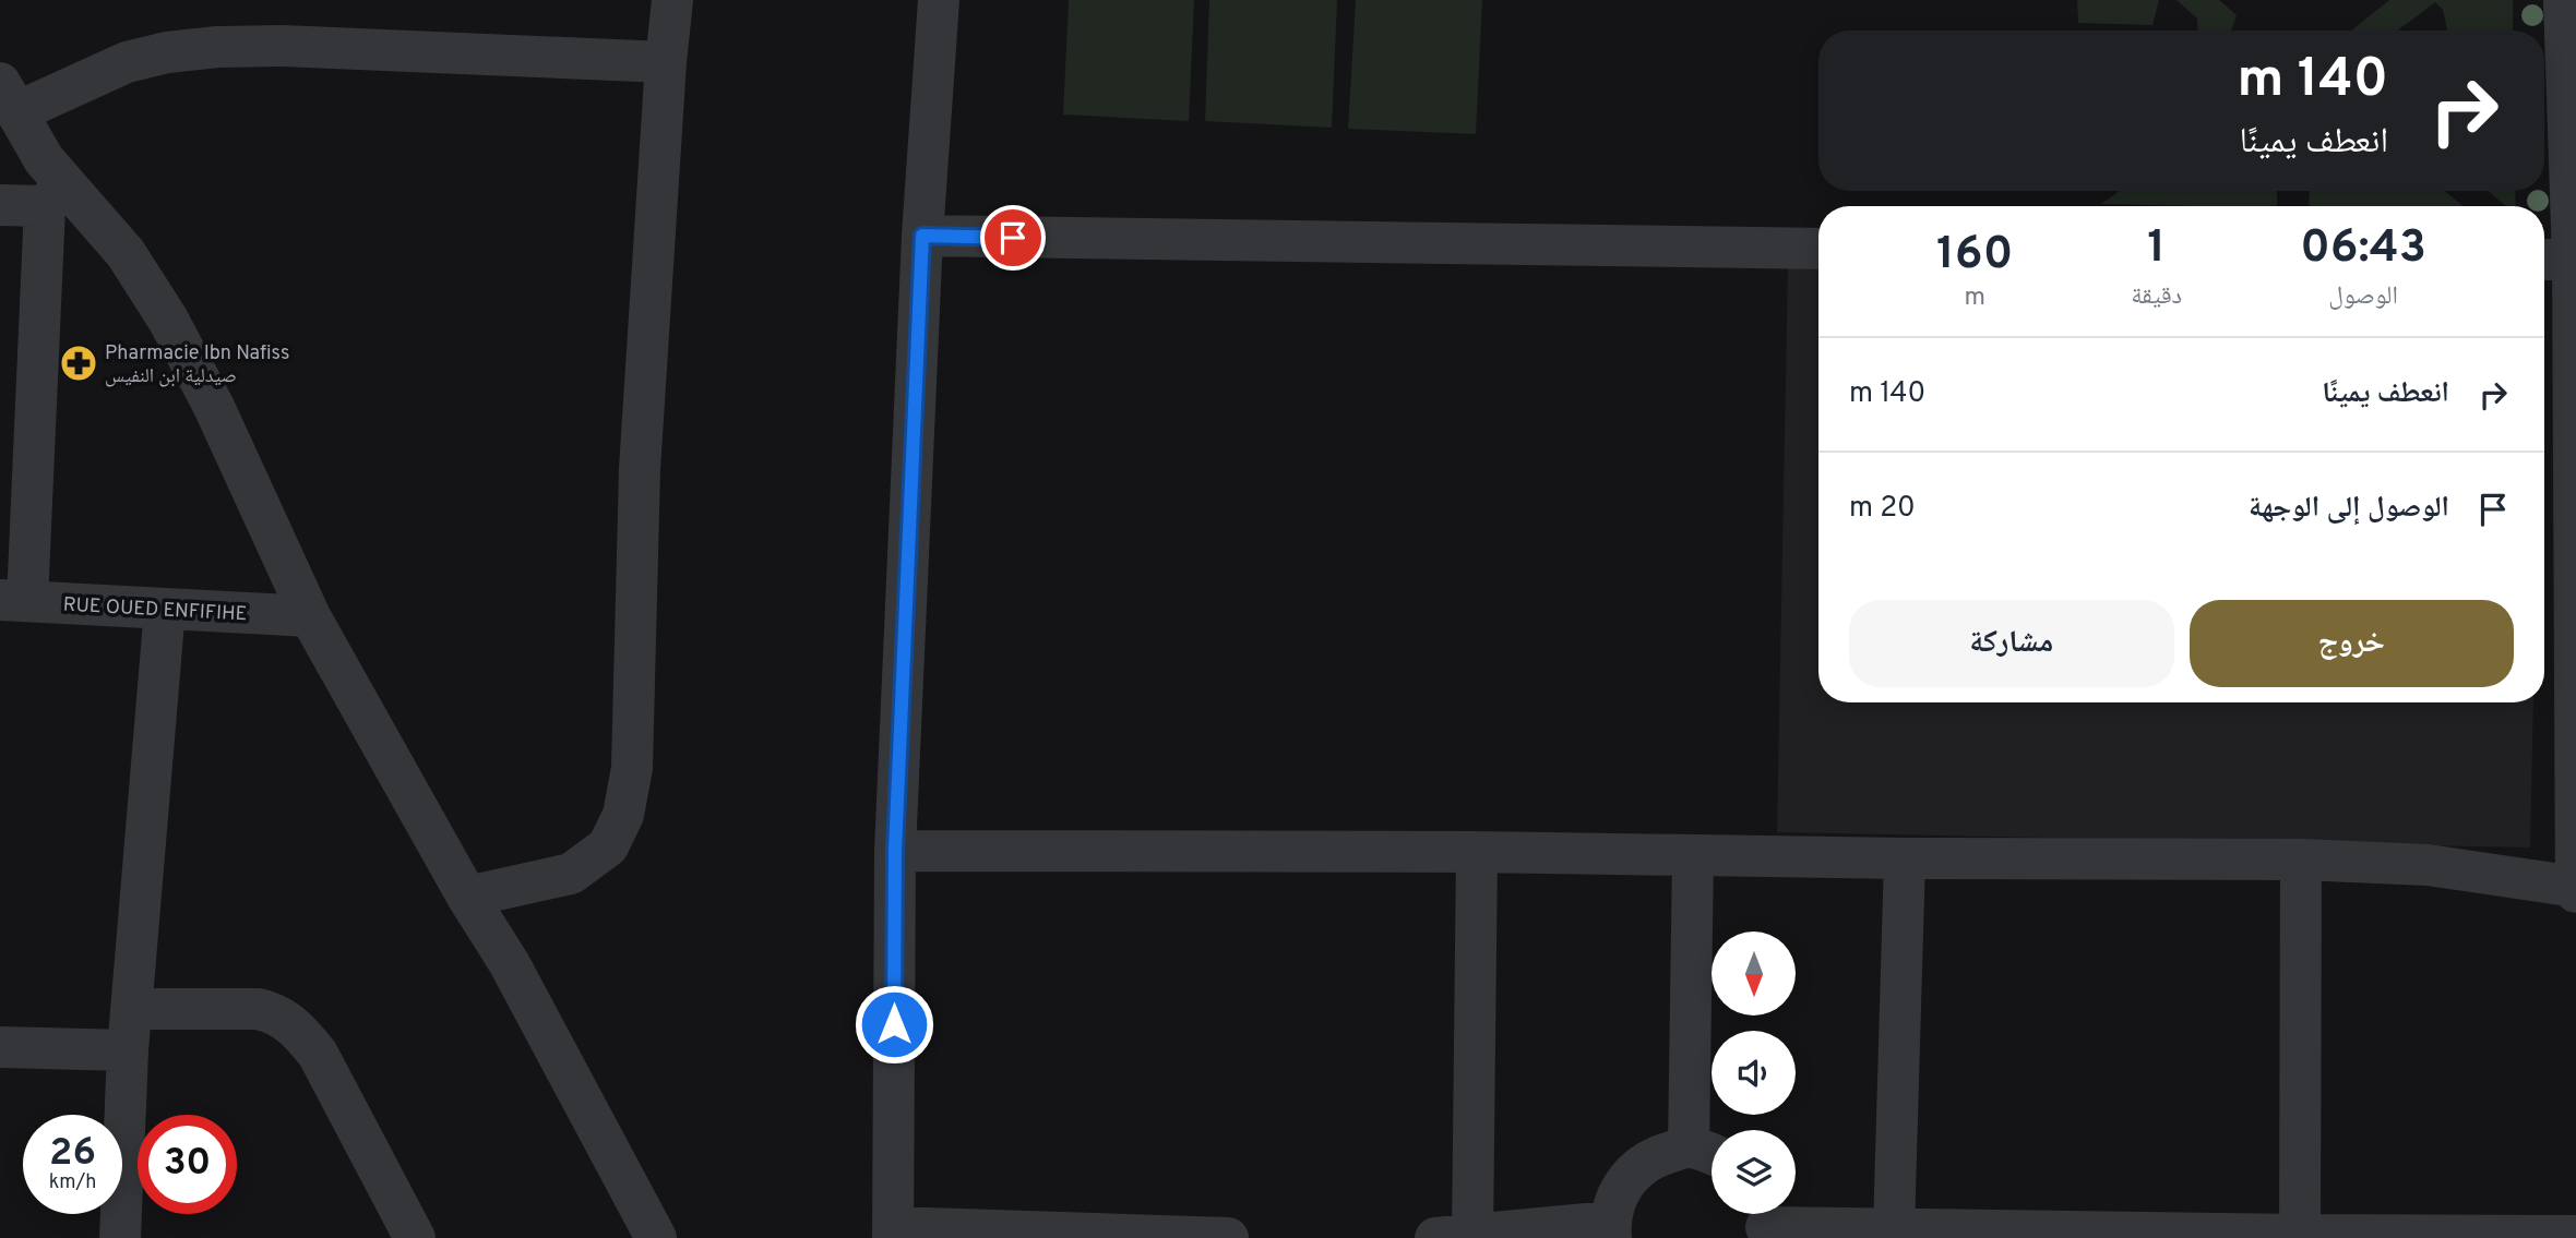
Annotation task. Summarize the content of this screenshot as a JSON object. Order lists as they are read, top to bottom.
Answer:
{
  "streets": {
    "street": ["RUE OUED ENFIFIHE"]
  },
  "places": {
    "pharmacy": ["Pharmacie Ibn Nafiss صيدلية ابن النفيس"]
  },
  "north": "bottom",
  "page": {
    "turn": ["140 m", "انعطف يمينًا"],
    "eta": [
      "06:43",
      "الوصول",
      "1",
      "دقيقة",
      "160",
      "m"
    ],
    "list": [
      {
        "name": "انعطف يمينًا",
        "value": "140 m"
      },
      {
        "name": "الوصول إلى الوجهة",
        "value": "20 m"
      }
    ],
    "buttons": ["خروج", "مشاركة"],
    "speed": "26 km/h",
    "limit": "30"
  }
}
